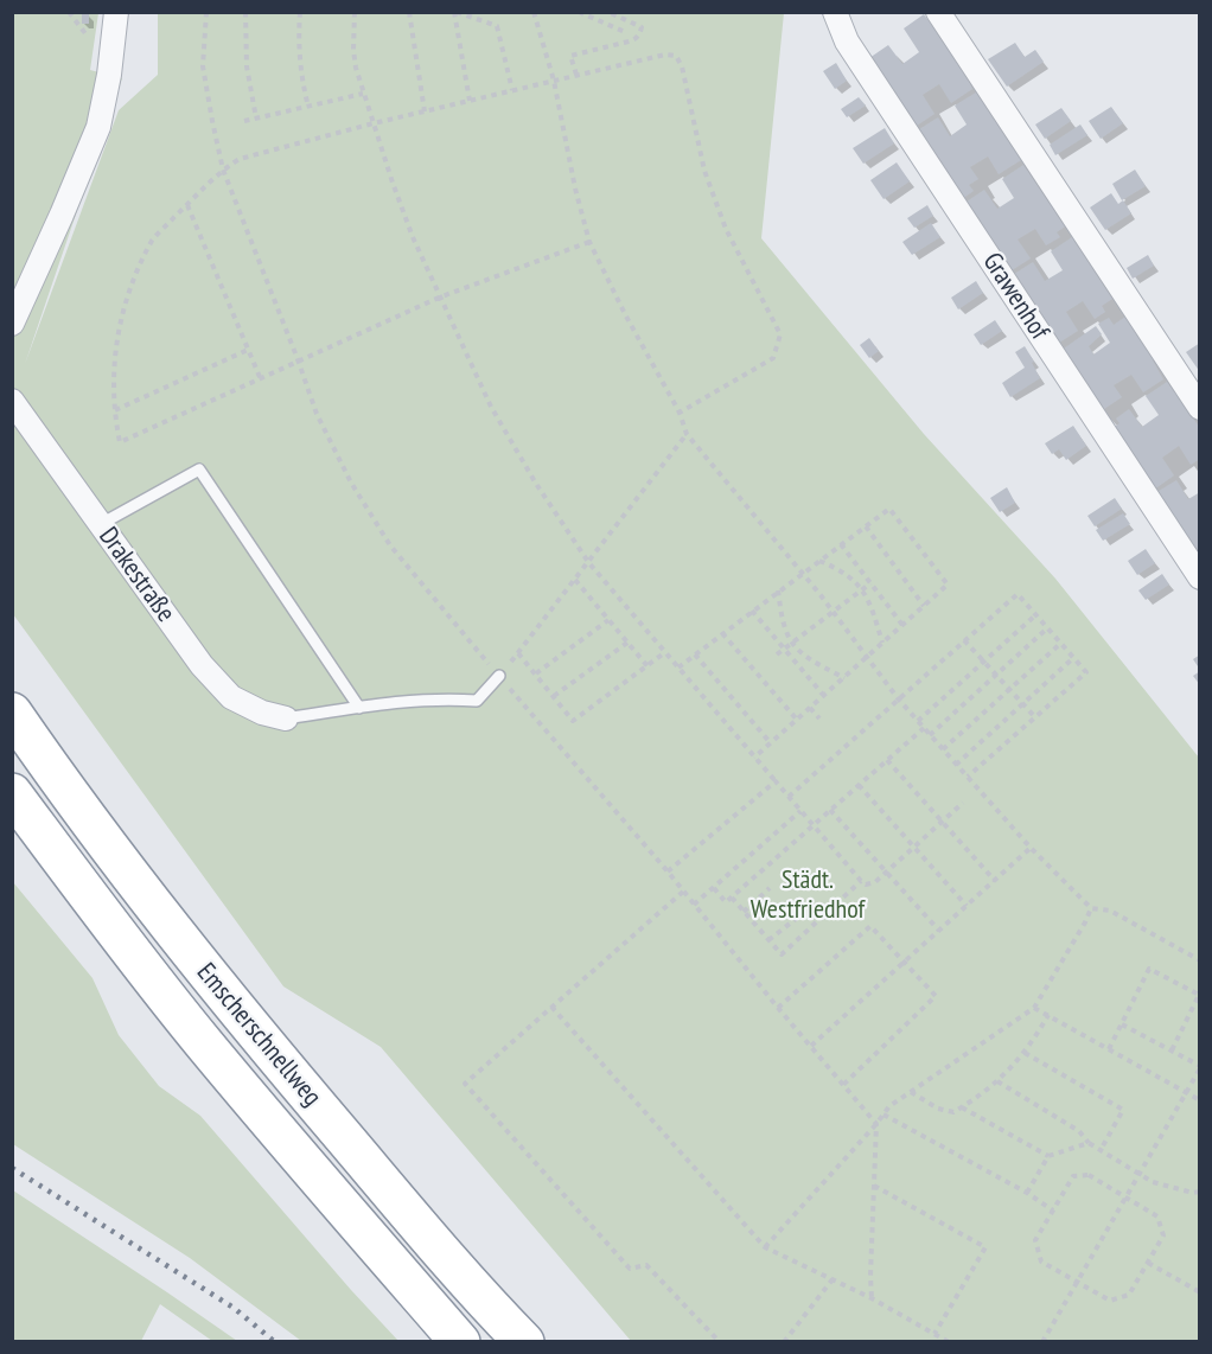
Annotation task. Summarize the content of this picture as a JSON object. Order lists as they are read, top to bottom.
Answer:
{
  "streets": {
    "highway": ["Emscherschnellweg"],
    "street": ["Grawenhof", "Drakestraße"]
  },
  "parks": ["Städt. Westfriedhof"]
}
